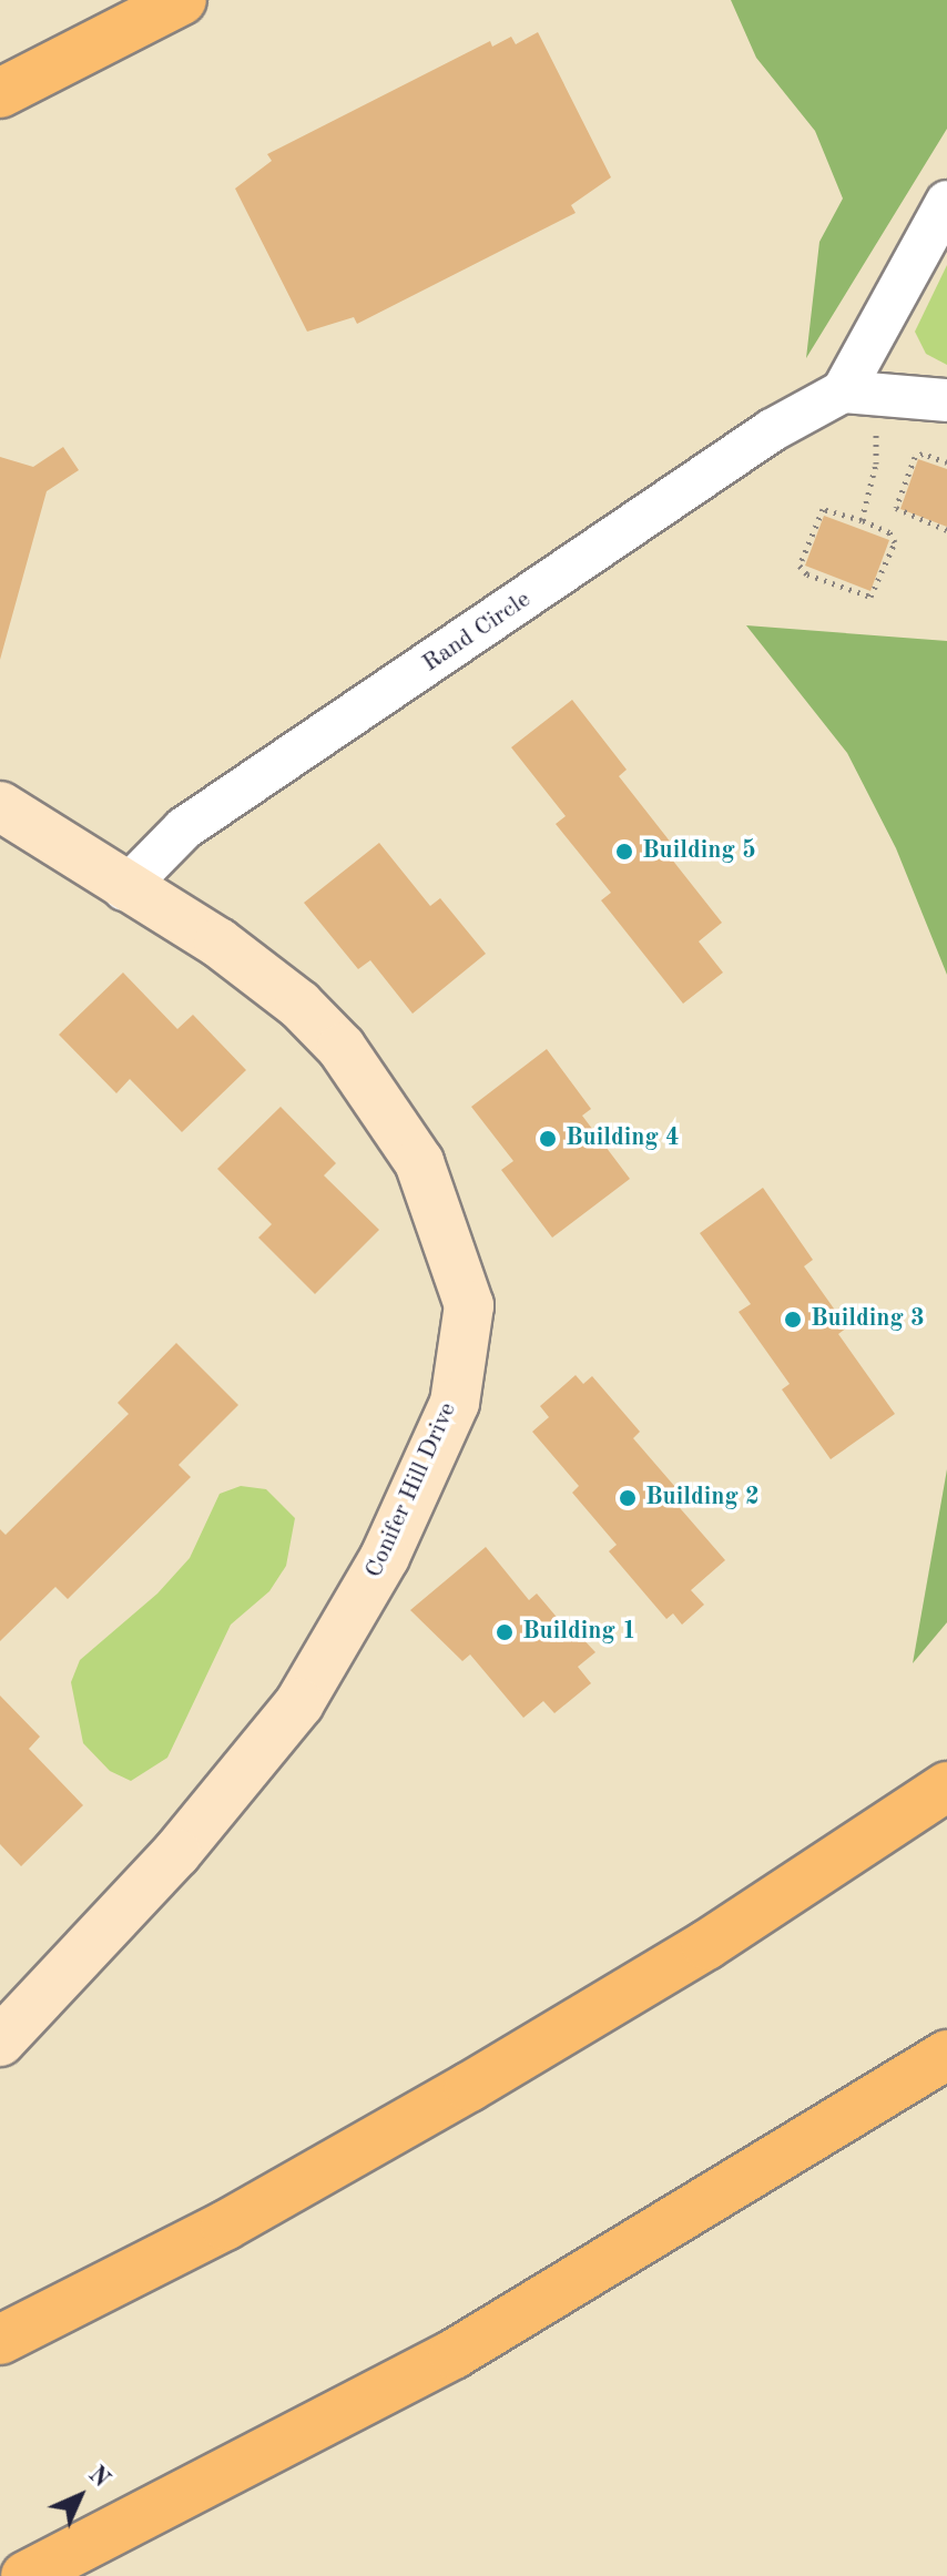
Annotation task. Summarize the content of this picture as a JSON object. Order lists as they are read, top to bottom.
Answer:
{
  "streets": {
    "street": ["Rand Circle", "Conifer Hill Drive"]
  },
  "crossings": [
    ["Rand Circle", "Conifer Hill Drive"]
  ],
  "places": [
    "Building 5",
    "Building 4",
    "Building 3",
    "Building 2",
    "Building 1"
  ],
  "north": "top right"
}
